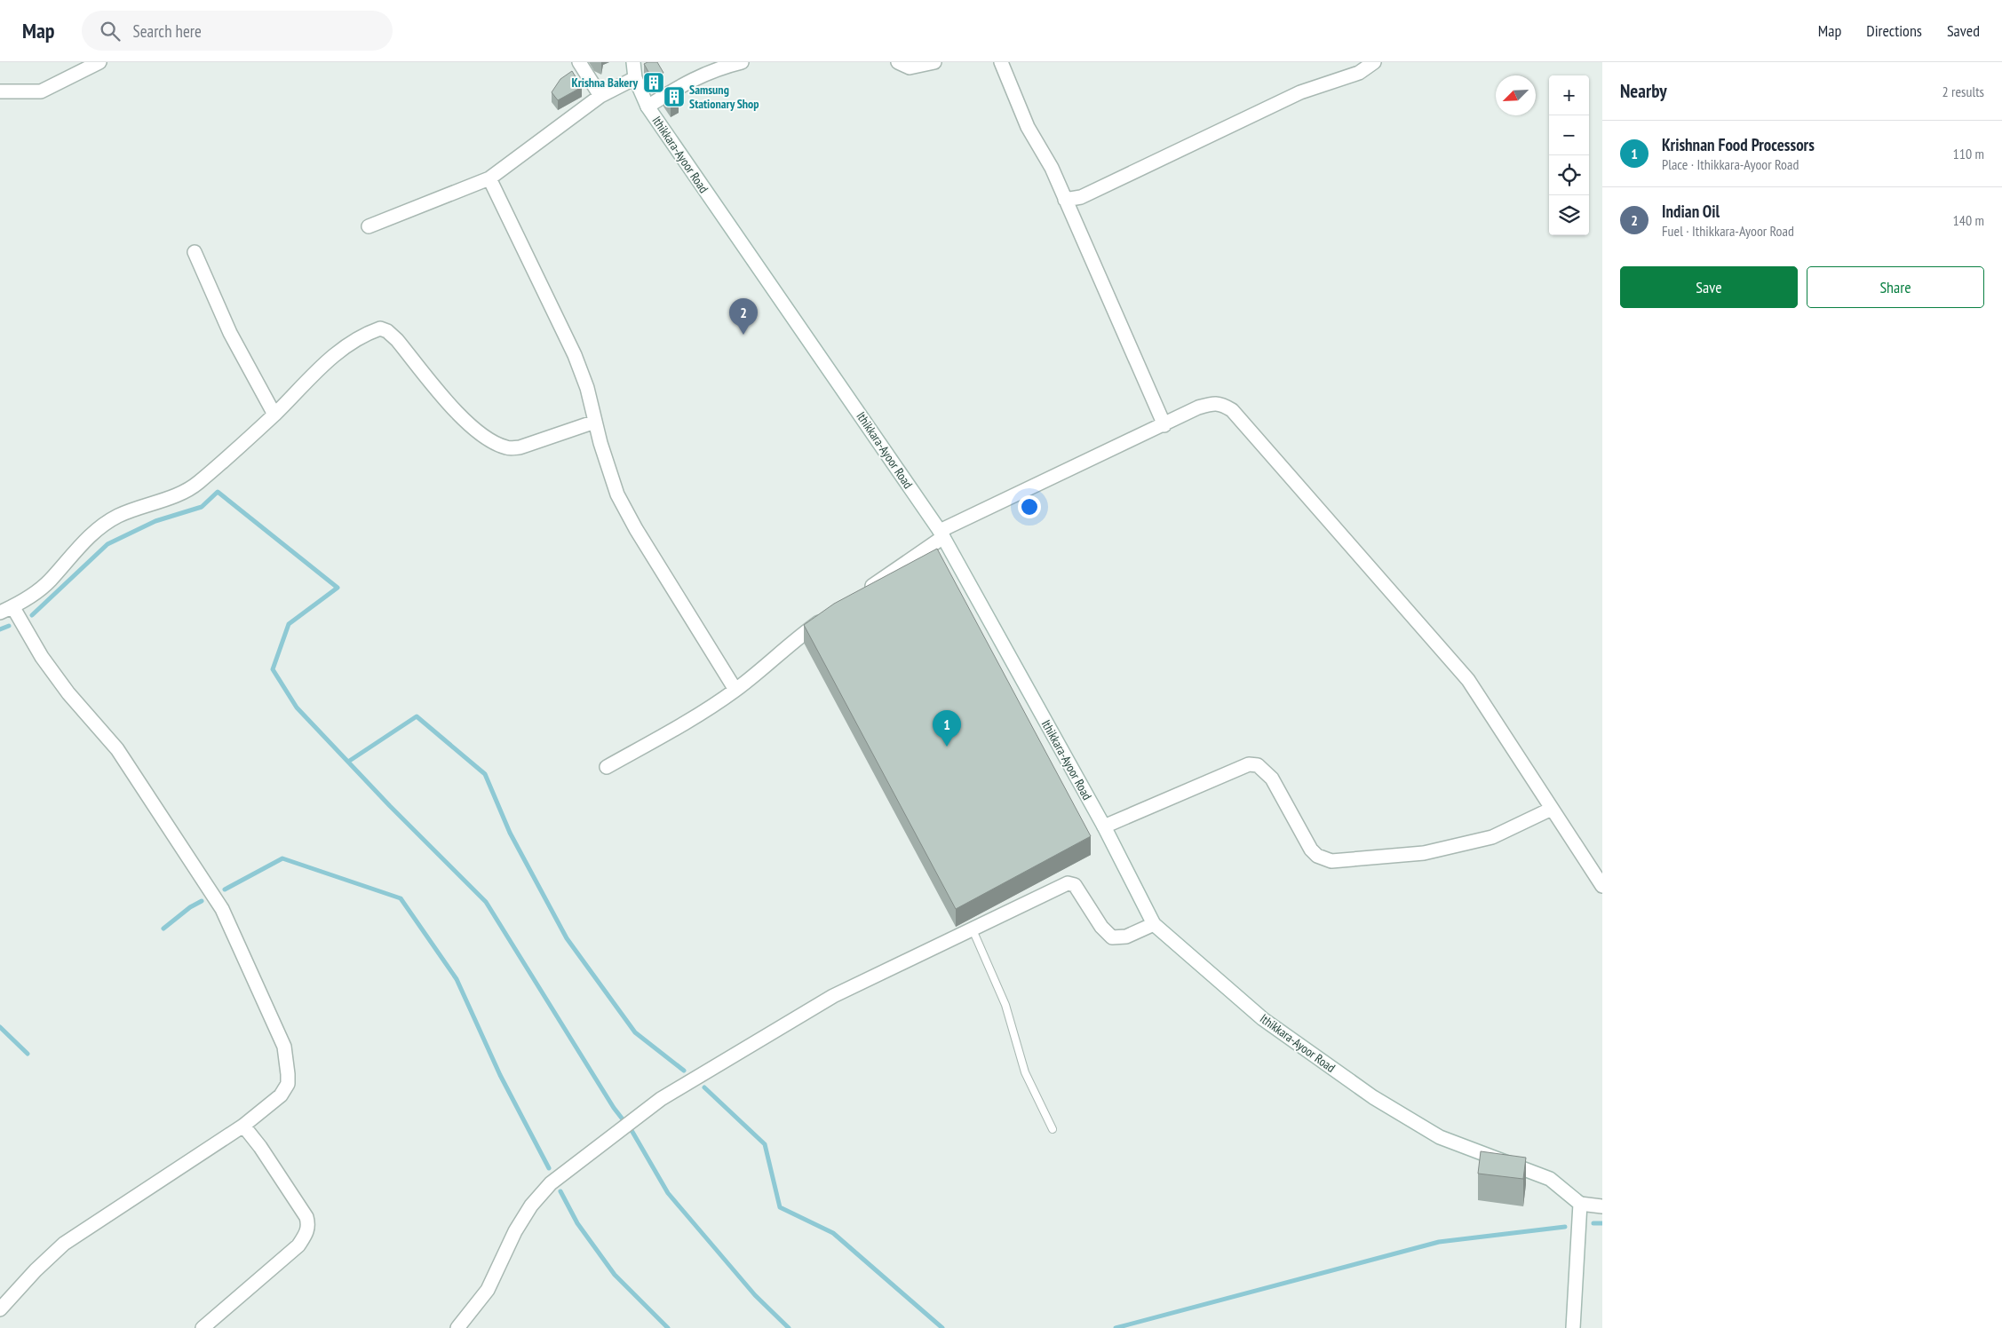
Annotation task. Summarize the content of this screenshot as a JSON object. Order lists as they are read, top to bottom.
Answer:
{
  "streets": {
    "street": ["Ithikkara-Ayoor Road"]
  },
  "places": {
    "building": ["Krishna Bakery", "Samsung Stationary Shop"]
  },
  "north": "bottom left",
  "page": {
    "header": "Map",
    "search": "Search here",
    "nav": ["Map", "Directions", "Saved"],
    "heading": ["Nearby", "2 results"],
    "map_buttons": ["+", "−"],
    "list": [
      {
        "mark": "1",
        "name": "Krishnan Food Processors",
        "note": "Place · Ithikkara-Ayoor Road",
        "value": "110 m"
      },
      {
        "mark": "2",
        "name": "Indian Oil",
        "note": "Fuel · Ithikkara-Ayoor Road",
        "value": "140 m"
      }
    ],
    "buttons": ["Save", "Share"],
    "pins": ["2", "1"]
  }
}
